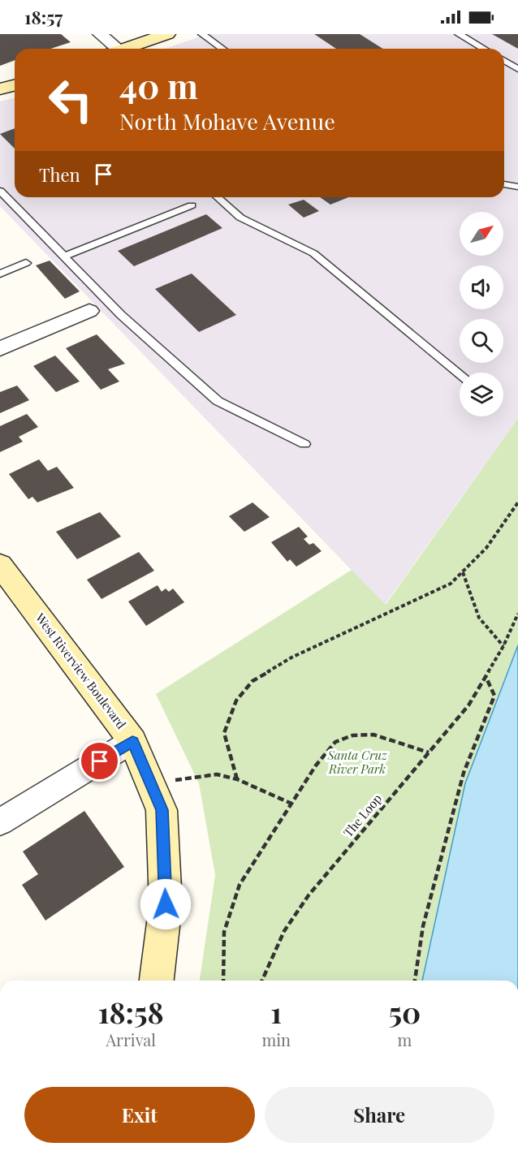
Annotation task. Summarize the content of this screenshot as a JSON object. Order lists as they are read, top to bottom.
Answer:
{
  "streets": {
    "street": ["West Riverview Boulevard"],
    "path": ["The Loop"]
  },
  "parks": ["Santa Cruz River Park"],
  "north": "top right",
  "page": {
    "status": "18:57",
    "turn": ["40 m", "North Mohave Avenue"],
    "then": "Then",
    "eta": [
      "18:58",
      "Arrival",
      "1",
      "min",
      "50",
      "m"
    ],
    "buttons": ["Exit", "Share"]
  }
}
